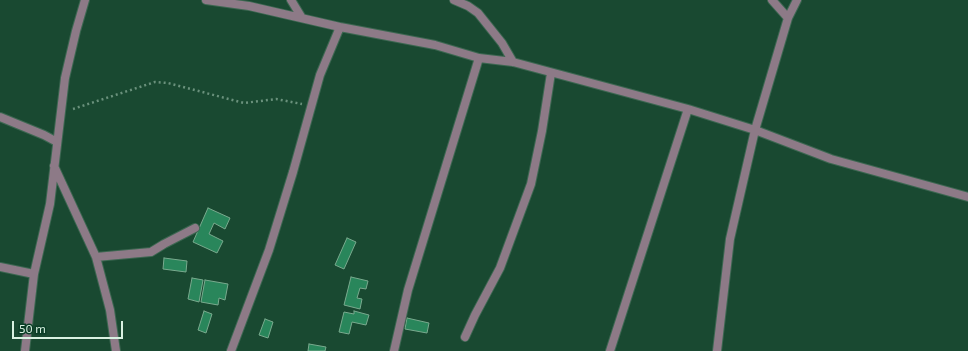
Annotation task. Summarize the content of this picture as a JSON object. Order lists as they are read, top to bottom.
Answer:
{
  "scale_bar": "50 m"
}
